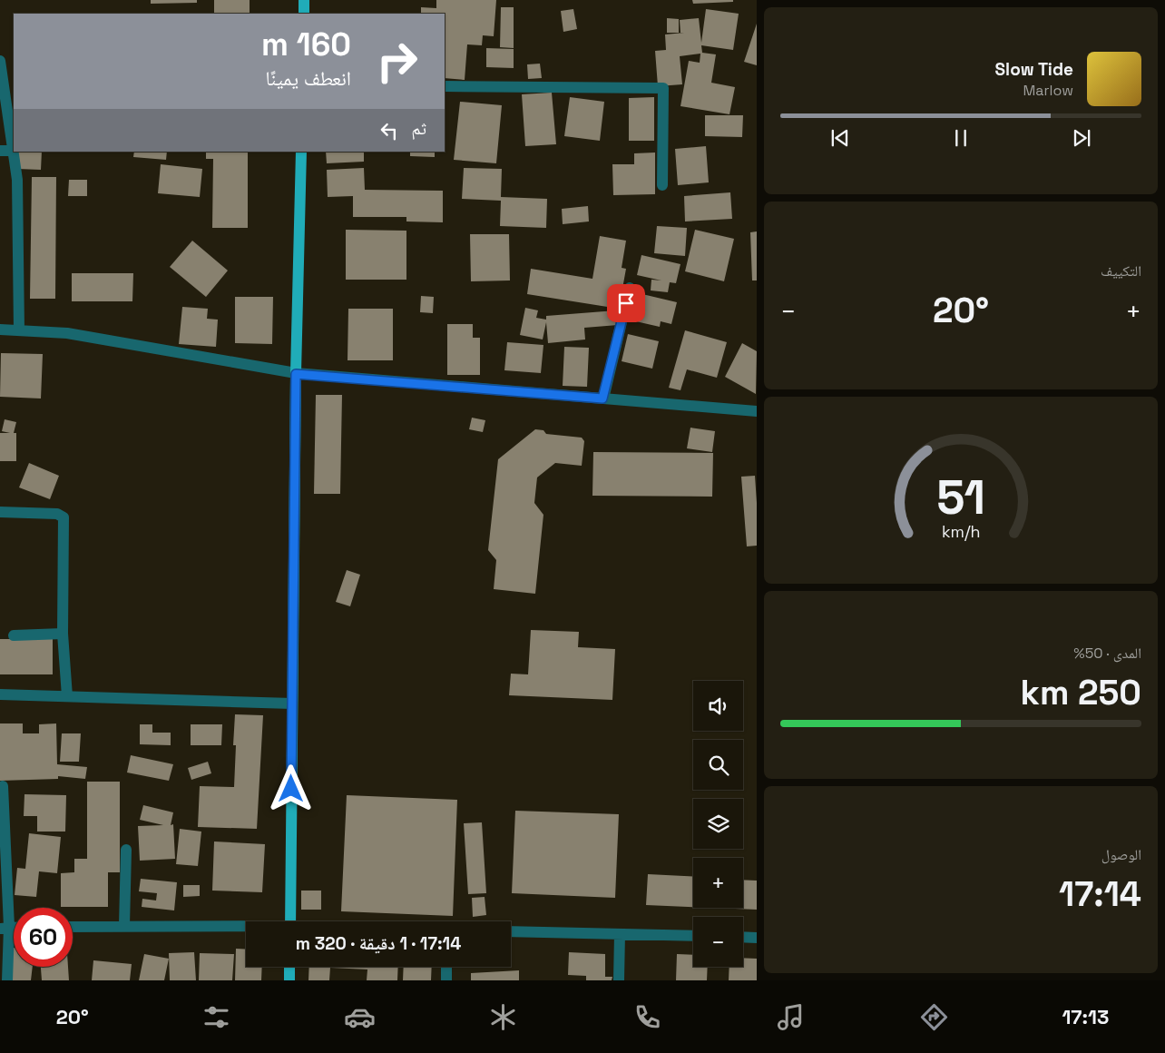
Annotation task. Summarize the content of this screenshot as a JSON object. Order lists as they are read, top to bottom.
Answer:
{
  "page": {
    "turn": ["160 m", "انعطف يمينًا"],
    "song": ["Slow Tide", "Marlow"],
    "then": "ثم",
    "tile": [
      "التكييف",
      ["المدى · 50%", "250 km"],
      ["الوصول", "17:14"]
    ],
    "heat": ["−", "20°", "+"],
    "map_buttons": ["+", "−"],
    "limit": "60",
    "trip": "17:14 · 1 دقيقة · 320 m",
    "tabs": ["17:13", "20°"],
    "gauge": ["51", "km/h"]
  }
}
